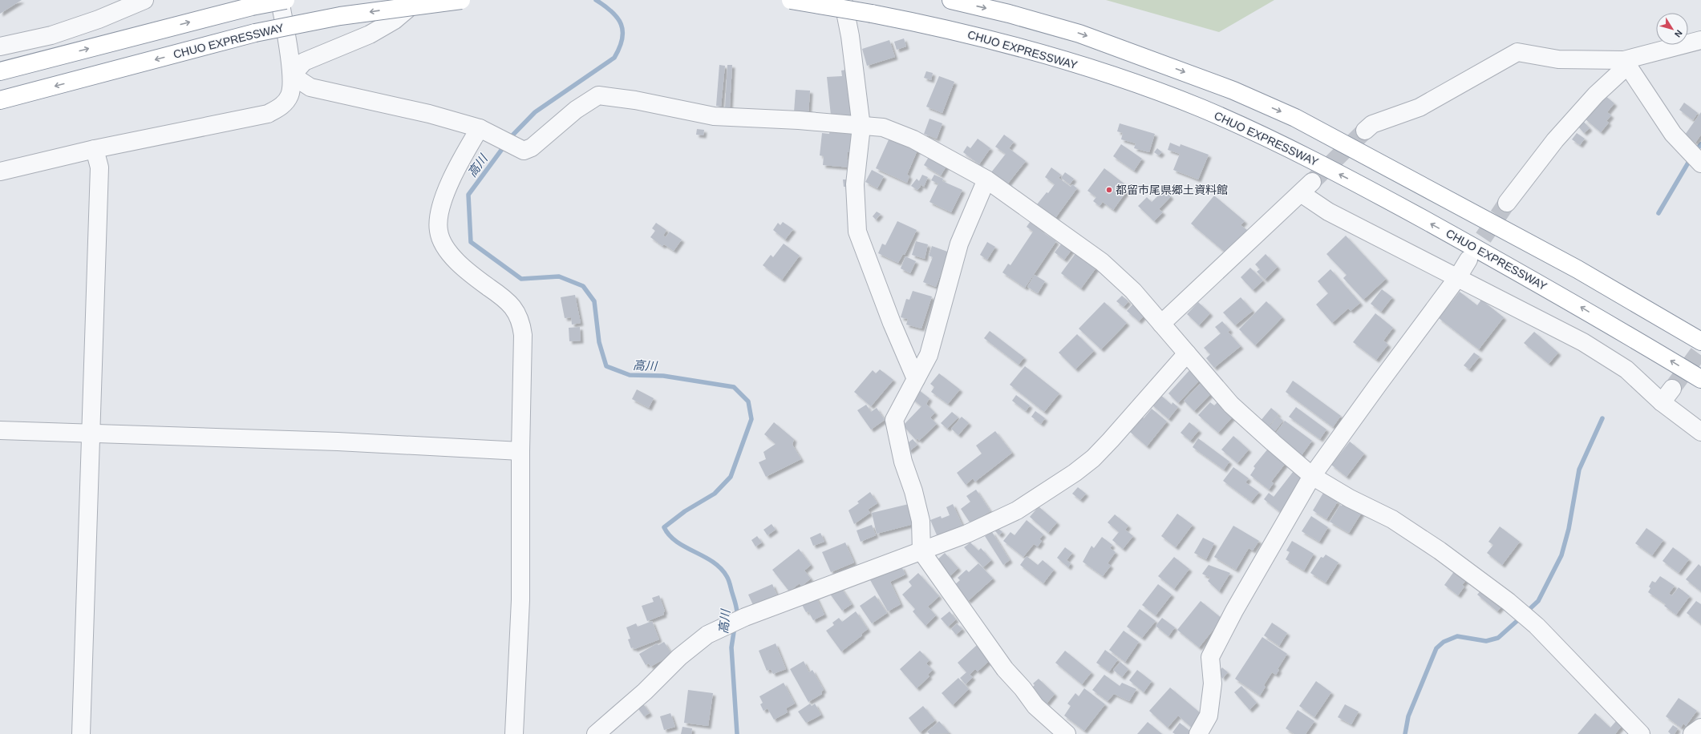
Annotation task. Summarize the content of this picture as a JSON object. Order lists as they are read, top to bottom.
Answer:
{
  "streets": {
    "highway": ["CHUO EXPRESSWAY"]
  },
  "water": ["高川"],
  "places": ["都留市尾県郷土資料館"],
  "north": "bottom right"
}
